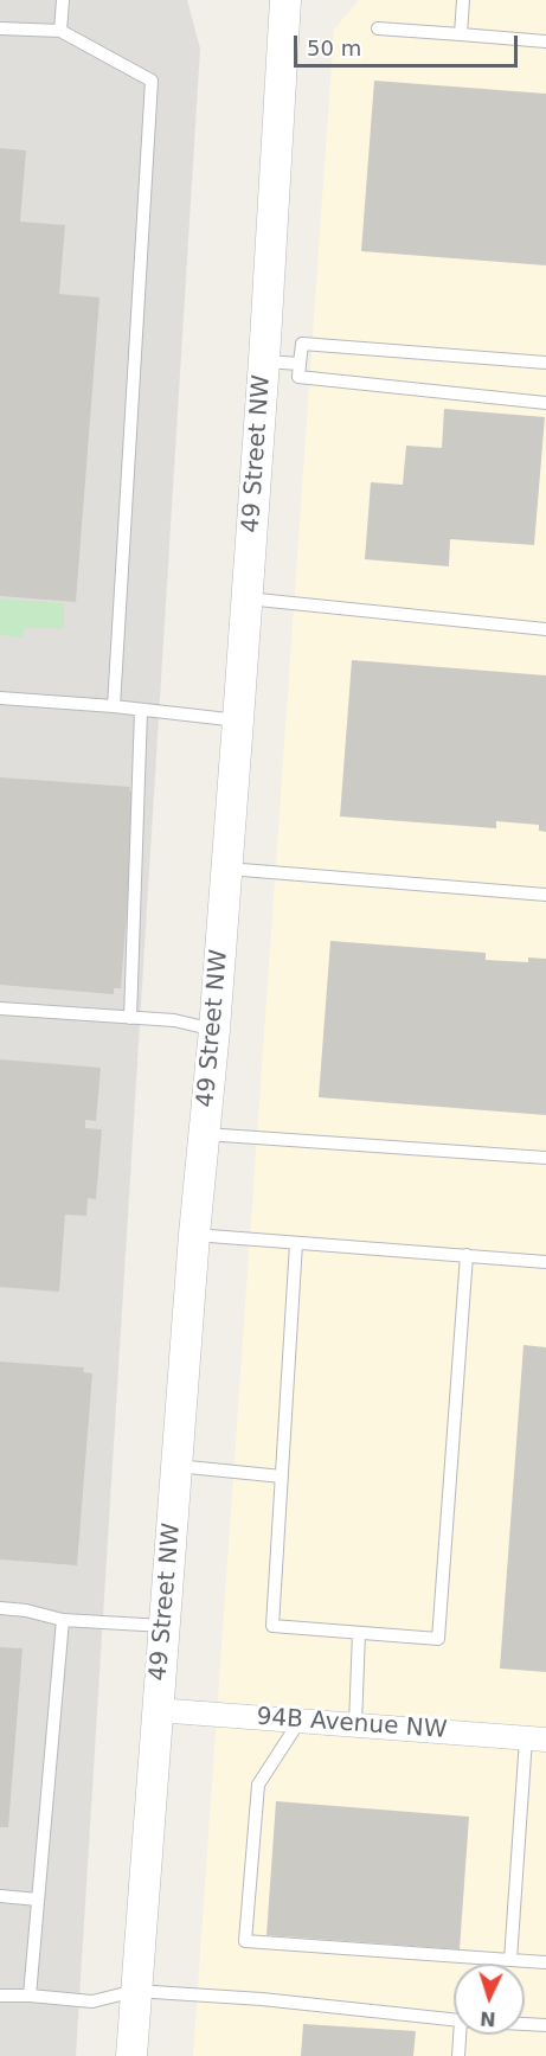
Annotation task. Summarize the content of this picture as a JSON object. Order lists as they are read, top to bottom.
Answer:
{
  "streets": {
    "street": ["49 Street NW", "94B Avenue NW"]
  },
  "crossings": [
    ["49 Street NW", "94B Avenue NW"]
  ],
  "scale_bar": "50 m",
  "north": "bottom"
}
